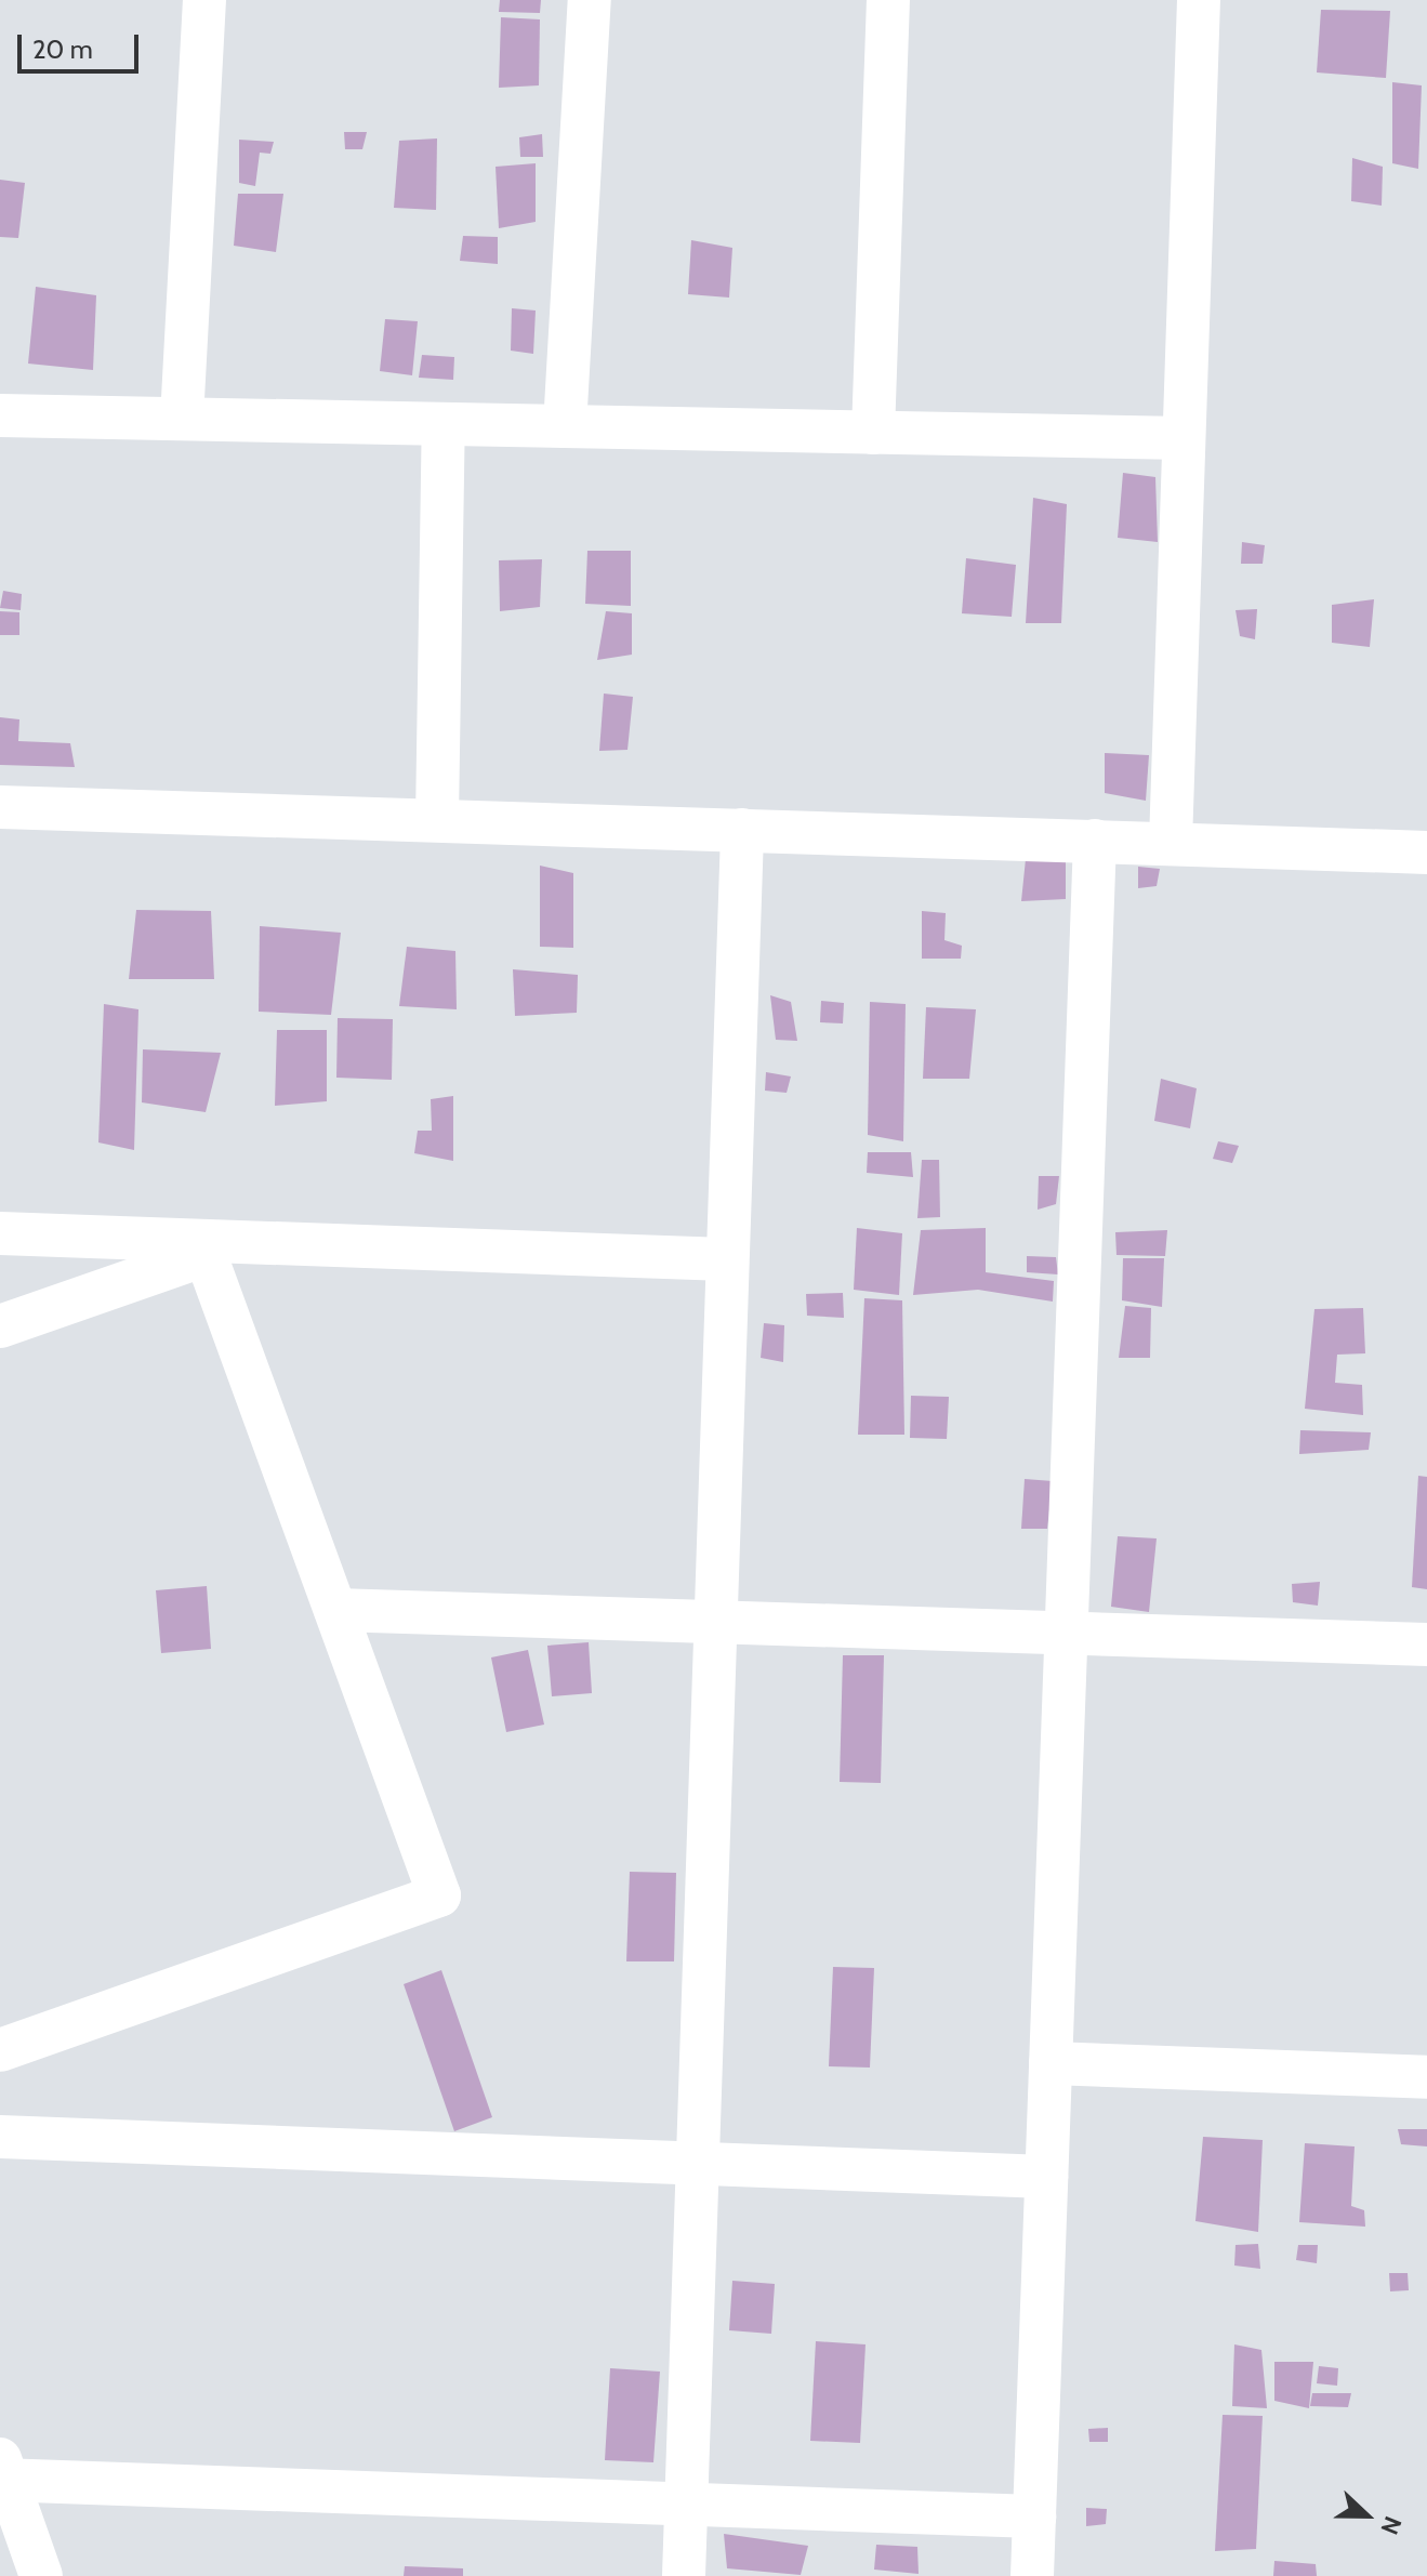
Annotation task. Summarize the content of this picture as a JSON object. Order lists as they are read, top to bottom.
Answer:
{
  "scale_bar": "20 m",
  "north": "right"
}
